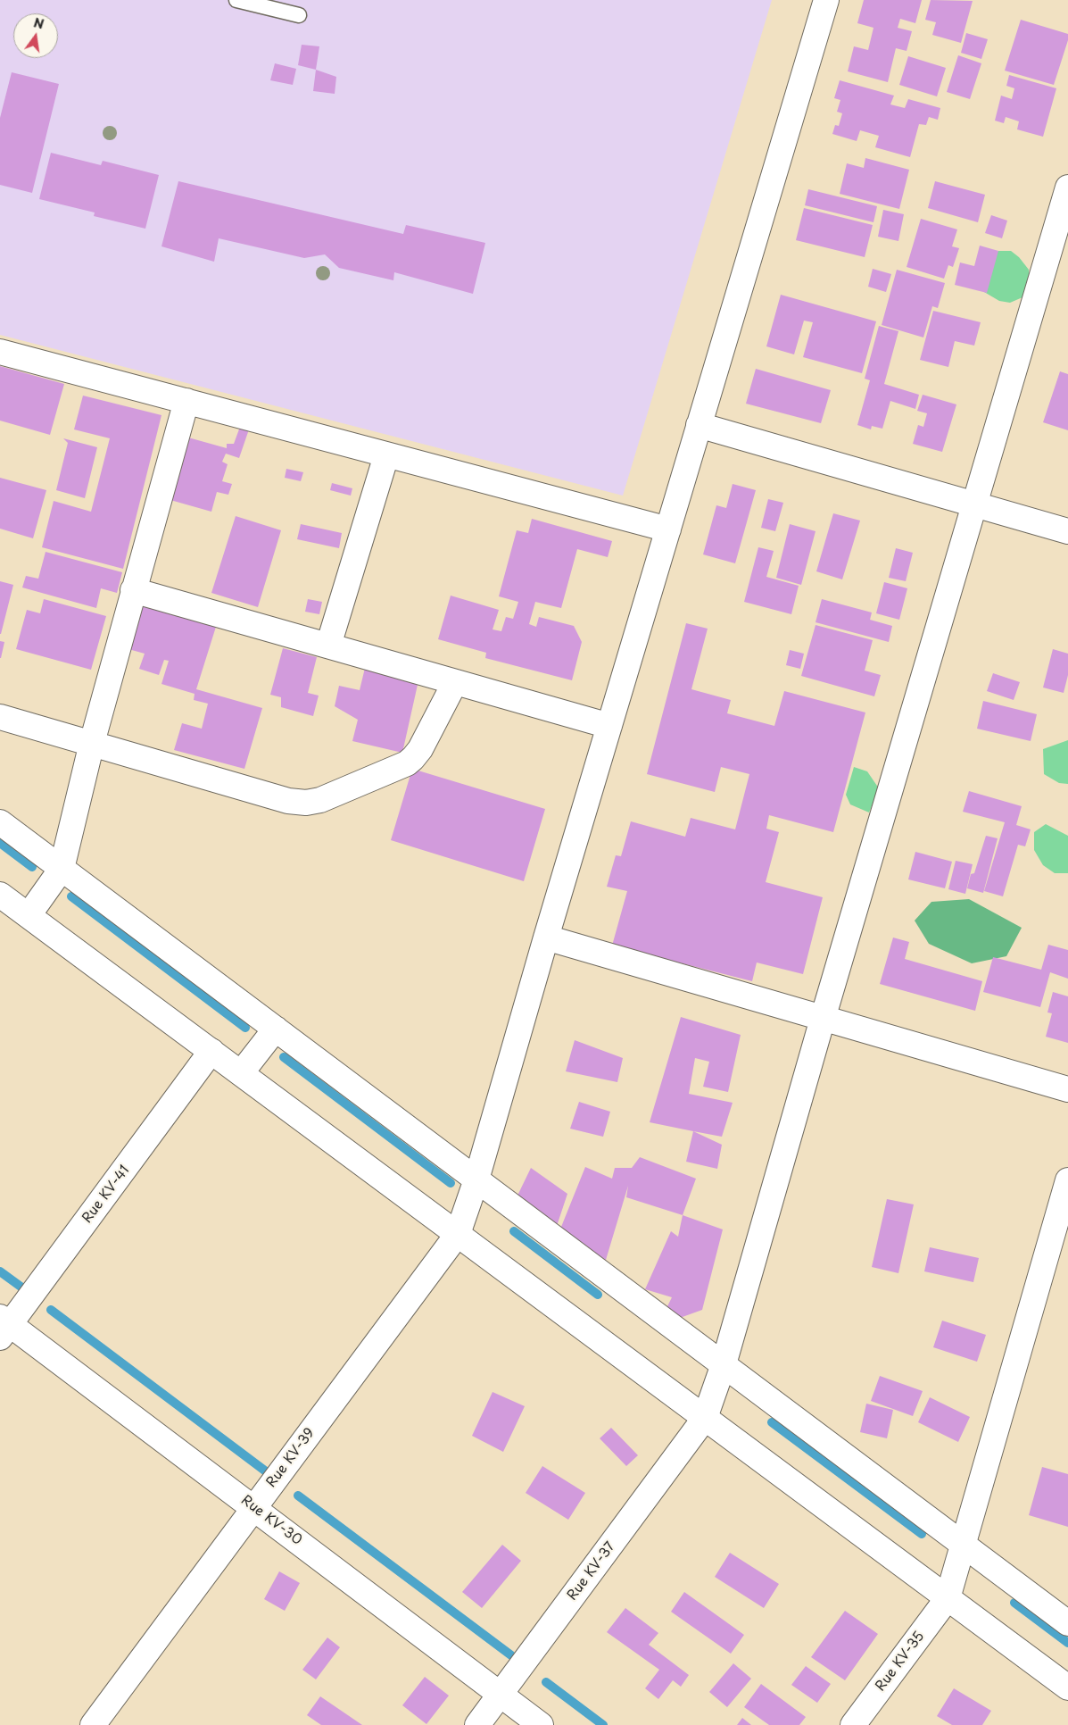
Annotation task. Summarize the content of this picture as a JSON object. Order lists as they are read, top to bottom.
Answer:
{
  "streets": {
    "street": [
      "Rue KV-41",
      "Rue KV-39",
      "Rue KV-30",
      "Rue KV-37",
      "Rue KV-35"
    ]
  },
  "crossings": [
    ["Rue KV-41", "Rue KV-30"],
    ["Rue KV-39", "Rue KV-30"],
    ["Rue KV-30", "Rue KV-37"]
  ],
  "north": "top"
}
